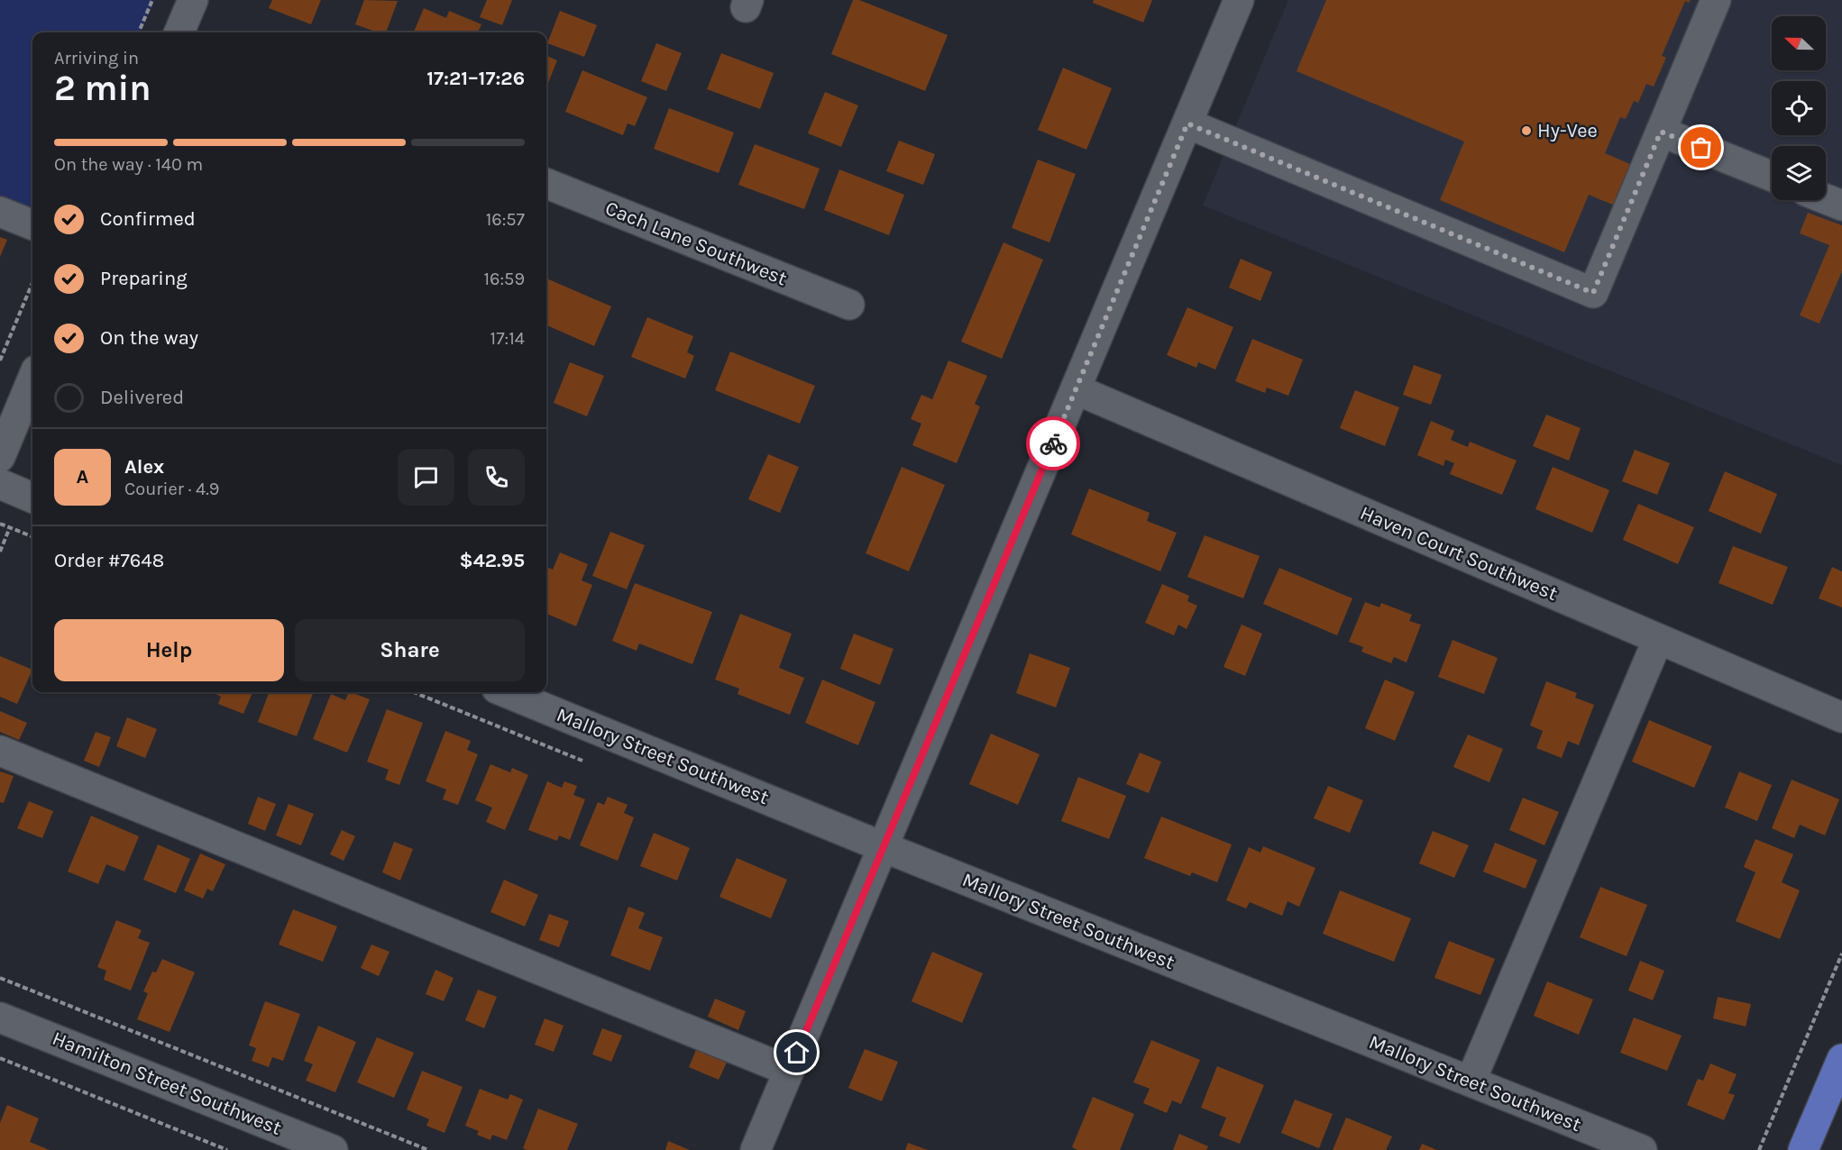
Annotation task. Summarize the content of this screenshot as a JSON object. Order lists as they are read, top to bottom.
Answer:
{
  "streets": {
    "street": [
      "Cach Lane Southwest",
      "Haven Court Southwest",
      "Mallory Street Southwest",
      "Hamilton Street Southwest"
    ]
  },
  "places": ["Hy-Vee"],
  "north": "left",
  "page": {
    "heading": ["2 min", "Arriving in", "17:21–17:26"],
    "panel": [
      "Alex",
      "Courier · 4.9",
      "Order #7648",
      "$42.95"
    ],
    "bar": "On the way · 140 m",
    "list": [
      ["Confirmed", "16:57"],
      ["Preparing", "16:59"],
      ["On the way", "17:14"],
      "Delivered"
    ],
    "round": "A",
    "buttons": ["Help", "Share"]
  }
}
